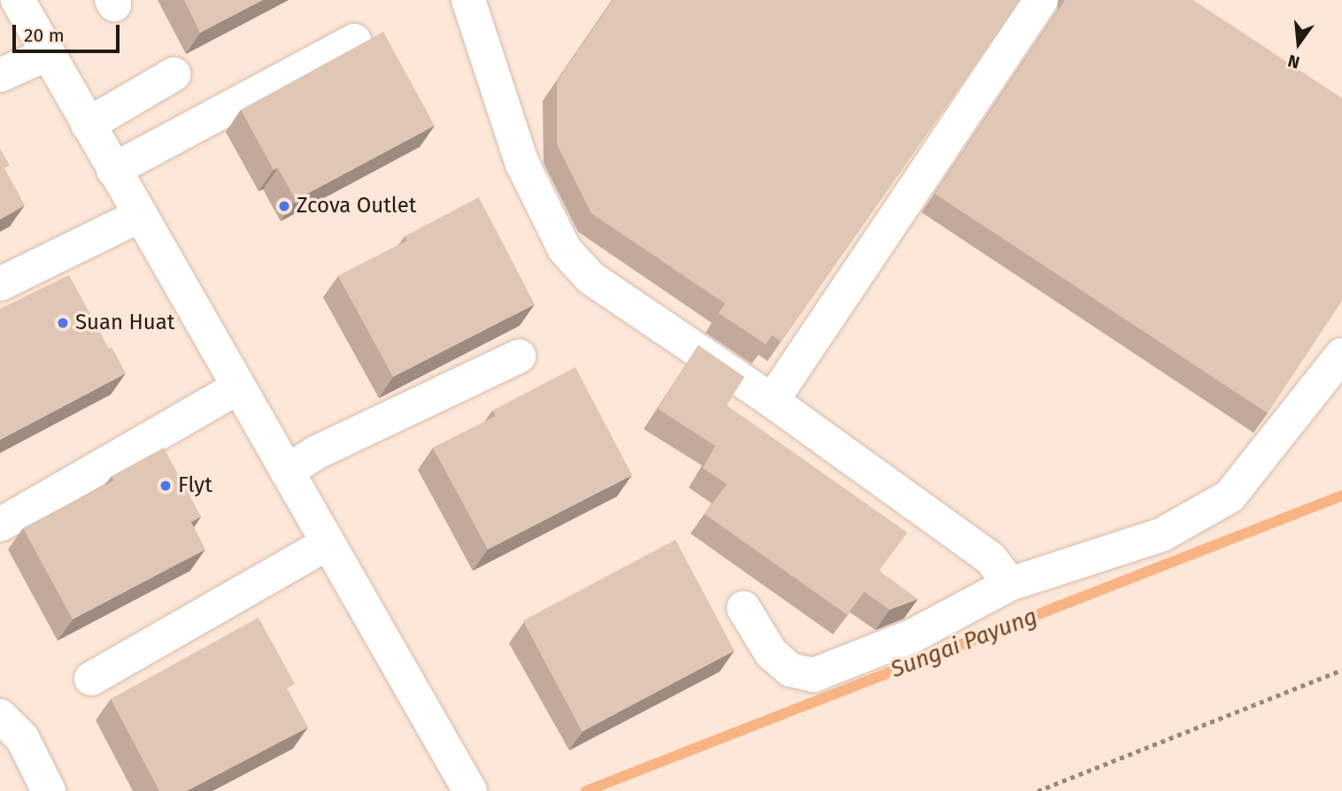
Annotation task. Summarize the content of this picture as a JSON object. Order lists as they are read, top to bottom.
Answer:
{
  "water": ["Sungai Payung"],
  "places": ["Zcova Outlet", "Suan Huat", "Flyt"],
  "scale_bar": "20 m",
  "north": "bottom"
}
